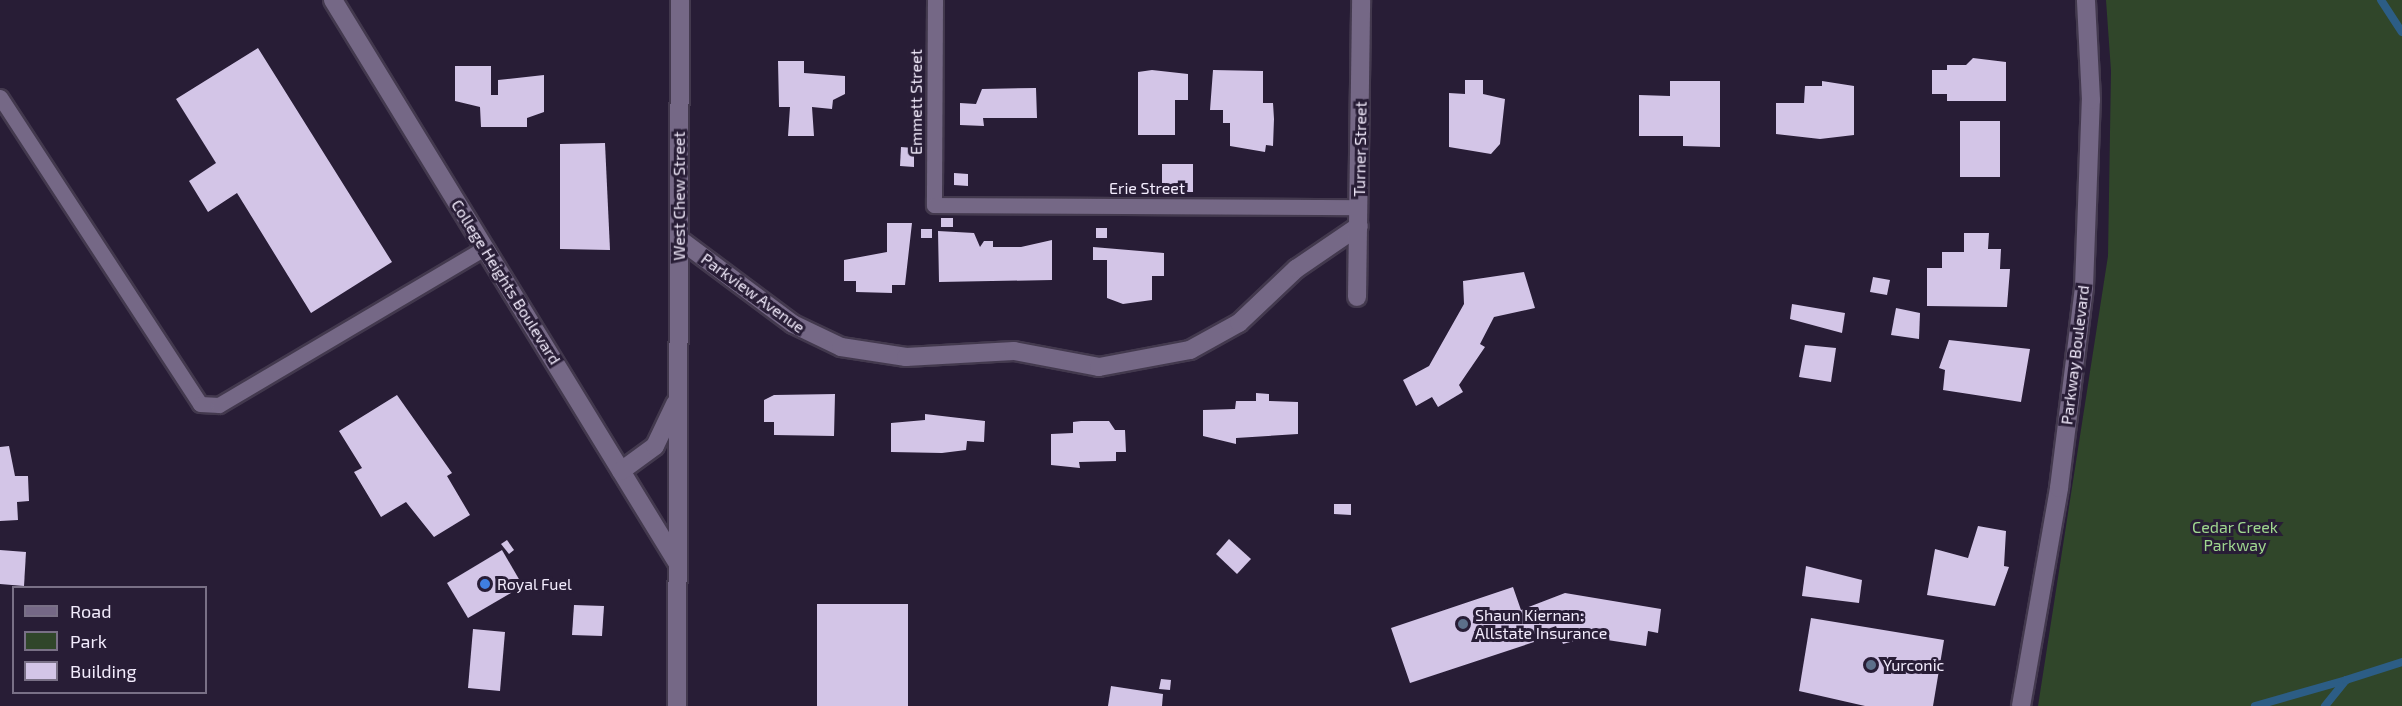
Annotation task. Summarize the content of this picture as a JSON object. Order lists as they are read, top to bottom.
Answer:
{
  "streets": {
    "street": [
      "Turner Street",
      "West Chew Street",
      "College Heights Boulevard",
      "Parkview Avenue",
      "Parkway Boulevard"
    ],
    "lane": ["Emmett Street", "Erie Street"]
  },
  "crossings": [
    ["Emmett Street", "Erie Street"],
    ["Turner Street", "Erie Street"],
    ["Turner Street", "Parkview Avenue"],
    ["West Chew Street", "College Heights Boulevard"],
    ["West Chew Street", "Parkview Avenue"]
  ],
  "parks": ["Cedar Creek Parkway"],
  "places": ["Royal Fuel", "Shaun Kiernan: Allstate Insurance", "Yurconic"],
  "legend": ["Road", "Park", "Building"]
}
